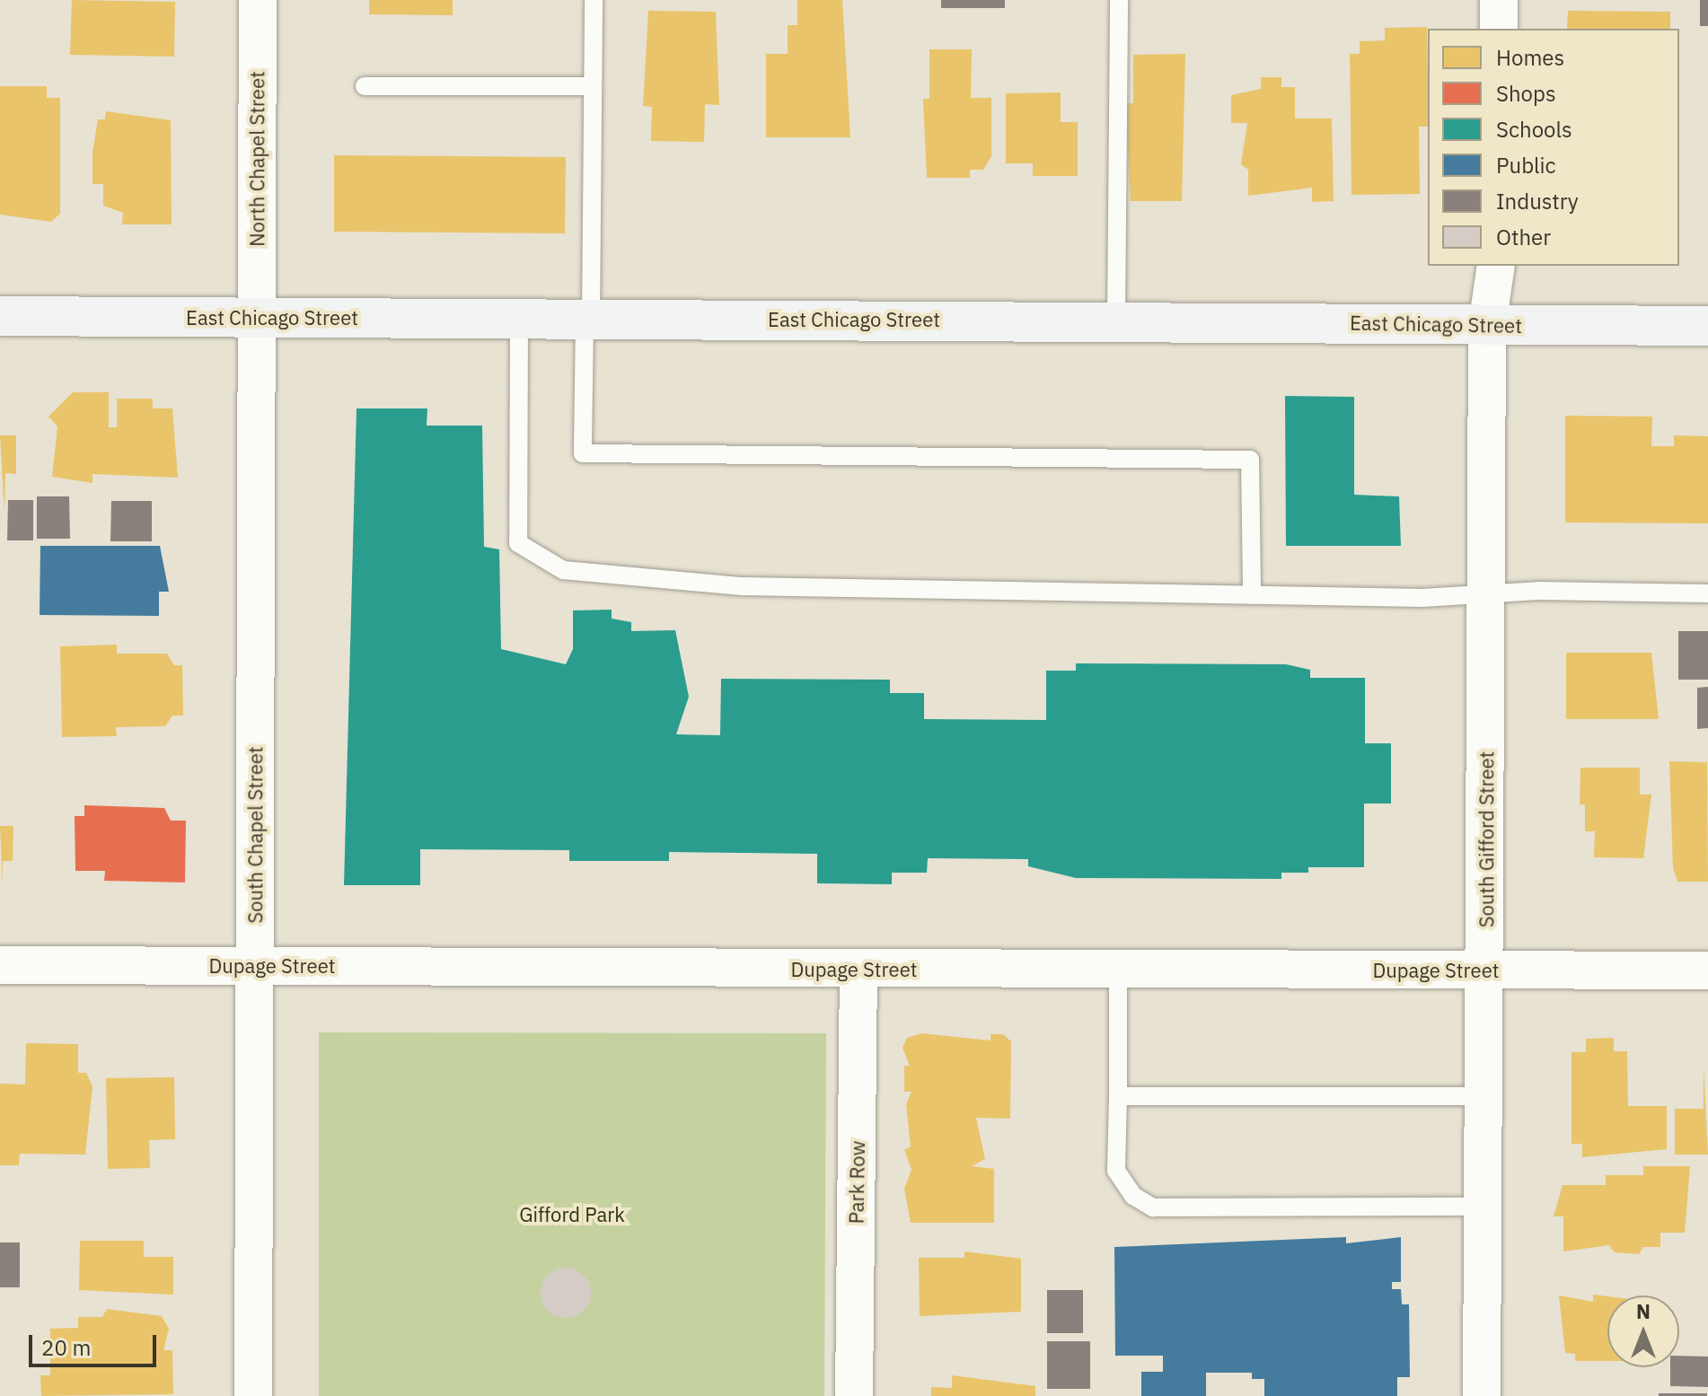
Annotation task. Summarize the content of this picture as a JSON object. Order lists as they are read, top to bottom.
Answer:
{
  "streets": {
    "street": [
      "North Chapel Street",
      "East Chicago Street",
      "South Chapel Street",
      "South Gifford Street",
      "Dupage Street",
      "Park Row"
    ]
  },
  "crossings": [
    ["North Chapel Street", "East Chicago Street"],
    ["North Chapel Street", "South Chapel Street"],
    ["East Chicago Street", "South Chapel Street"],
    ["East Chicago Street", "South Gifford Street"],
    ["South Chapel Street", "Dupage Street"],
    ["South Gifford Street", "Dupage Street"],
    ["Dupage Street", "Park Row"]
  ],
  "parks": ["Gifford Park"],
  "legend": [
    "Homes",
    "Shops",
    "Schools",
    "Public",
    "Industry",
    "Other"
  ],
  "scale_bar": "20 m",
  "north": "top"
}
